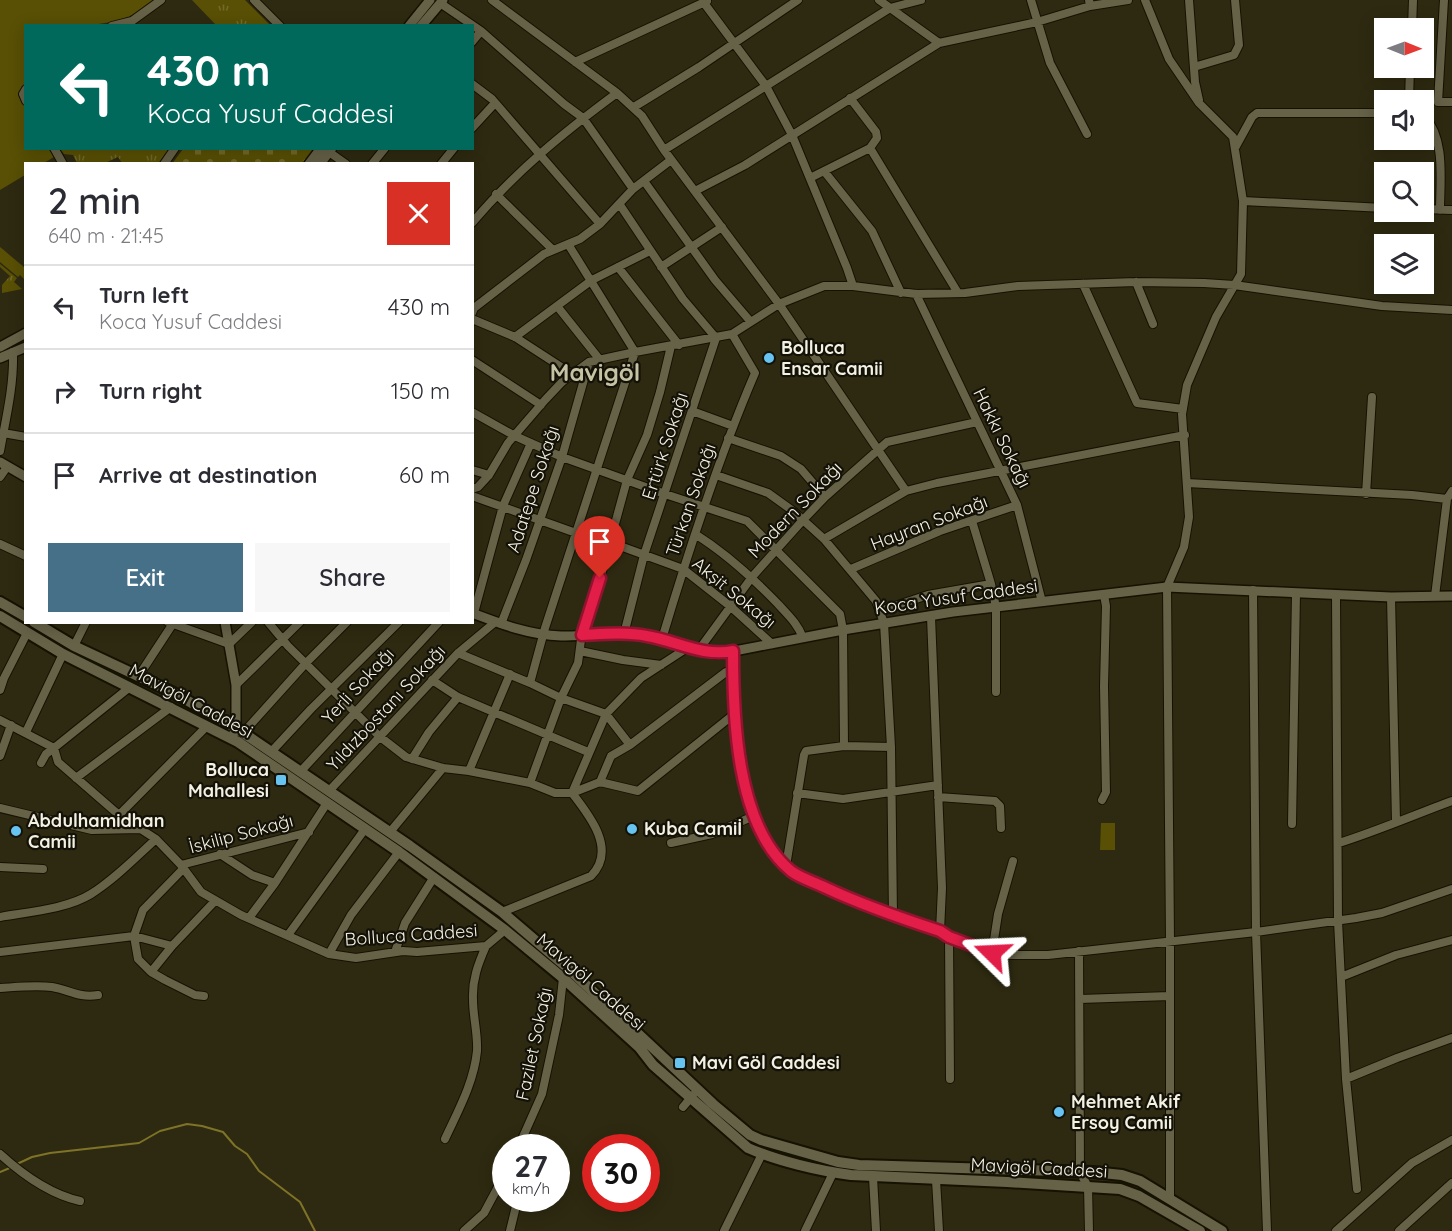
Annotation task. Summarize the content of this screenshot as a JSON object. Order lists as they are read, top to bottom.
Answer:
{
  "streets": {
    "main road": ["Mavigöl Caddesi"],
    "street": [
      "Hakkı Sokağı",
      "Ertürk Sokağı",
      "Adatepe Sokağı",
      "Türkan Sokağı",
      "Modern Sokağı",
      "Hayran Sokağı",
      "Akşit Sokağı",
      "Koca Yusuf Caddesi",
      "Yerli Sokağı",
      "Yıldızbostanı Sokağı",
      "İskilip Sokağı",
      "Bolluca Caddesi",
      "Fazilet Sokağı"
    ]
  },
  "crossings": [
    ["Hakkı Sokağı", "Modern Sokağı"],
    ["Hakkı Sokağı", "Hayran Sokağı"],
    ["Hakkı Sokağı", "Koca Yusuf Caddesi"],
    ["Ertürk Sokağı", "Akşit Sokağı"],
    ["Ertürk Sokağı", "Koca Yusuf Caddesi"],
    ["Adatepe Sokağı", "Akşit Sokağı"],
    ["Adatepe Sokağı", "Koca Yusuf Caddesi"],
    ["Adatepe Sokağı", "Yıldızbostanı Sokağı"],
    ["Türkan Sokağı", "Akşit Sokağı"],
    ["Türkan Sokağı", "Koca Yusuf Caddesi"],
    ["Modern Sokağı", "Akşit Sokağı"],
    ["Modern Sokağı", "Koca Yusuf Caddesi"],
    ["Akşit Sokağı", "Koca Yusuf Caddesi"],
    ["Koca Yusuf Caddesi", "Yıldızbostanı Sokağı"],
    ["Yerli Sokağı", "Mavigöl Caddesi"],
    ["Mavigöl Caddesi", "Yıldızbostanı Sokağı"],
    ["Mavigöl Caddesi", "Bolluca Caddesi"],
    ["Mavigöl Caddesi", "Fazilet Sokağı"],
    ["İskilip Sokağı", "Bolluca Caddesi"]
  ],
  "districts": ["Mavigöl"],
  "places": {
    "other": [
      "Bolluca Ensar Camii",
      "Kuba Camiİ",
      "Abdulhamidhan Camii",
      "Mehmet Akif Ersoy Camii"
    ],
    "transit": ["Bolluca Mahallesi", "Mavi Göl Caddesi"]
  },
  "north": "right",
  "page": {
    "turn": ["430 m", "Koca Yusuf Caddesi"],
    "heading": ["2 min", "640 m · 21:45"],
    "list": [
      {
        "name": "Turn left",
        "note": "Koca Yusuf Caddesi",
        "value": "430 m"
      },
      {
        "name": "Turn right",
        "value": "150 m"
      },
      {
        "name": "Arrive at destination",
        "value": "60 m"
      }
    ],
    "buttons": ["Exit", "Share"],
    "speed": "27 km/h",
    "limit": "30"
  }
}
